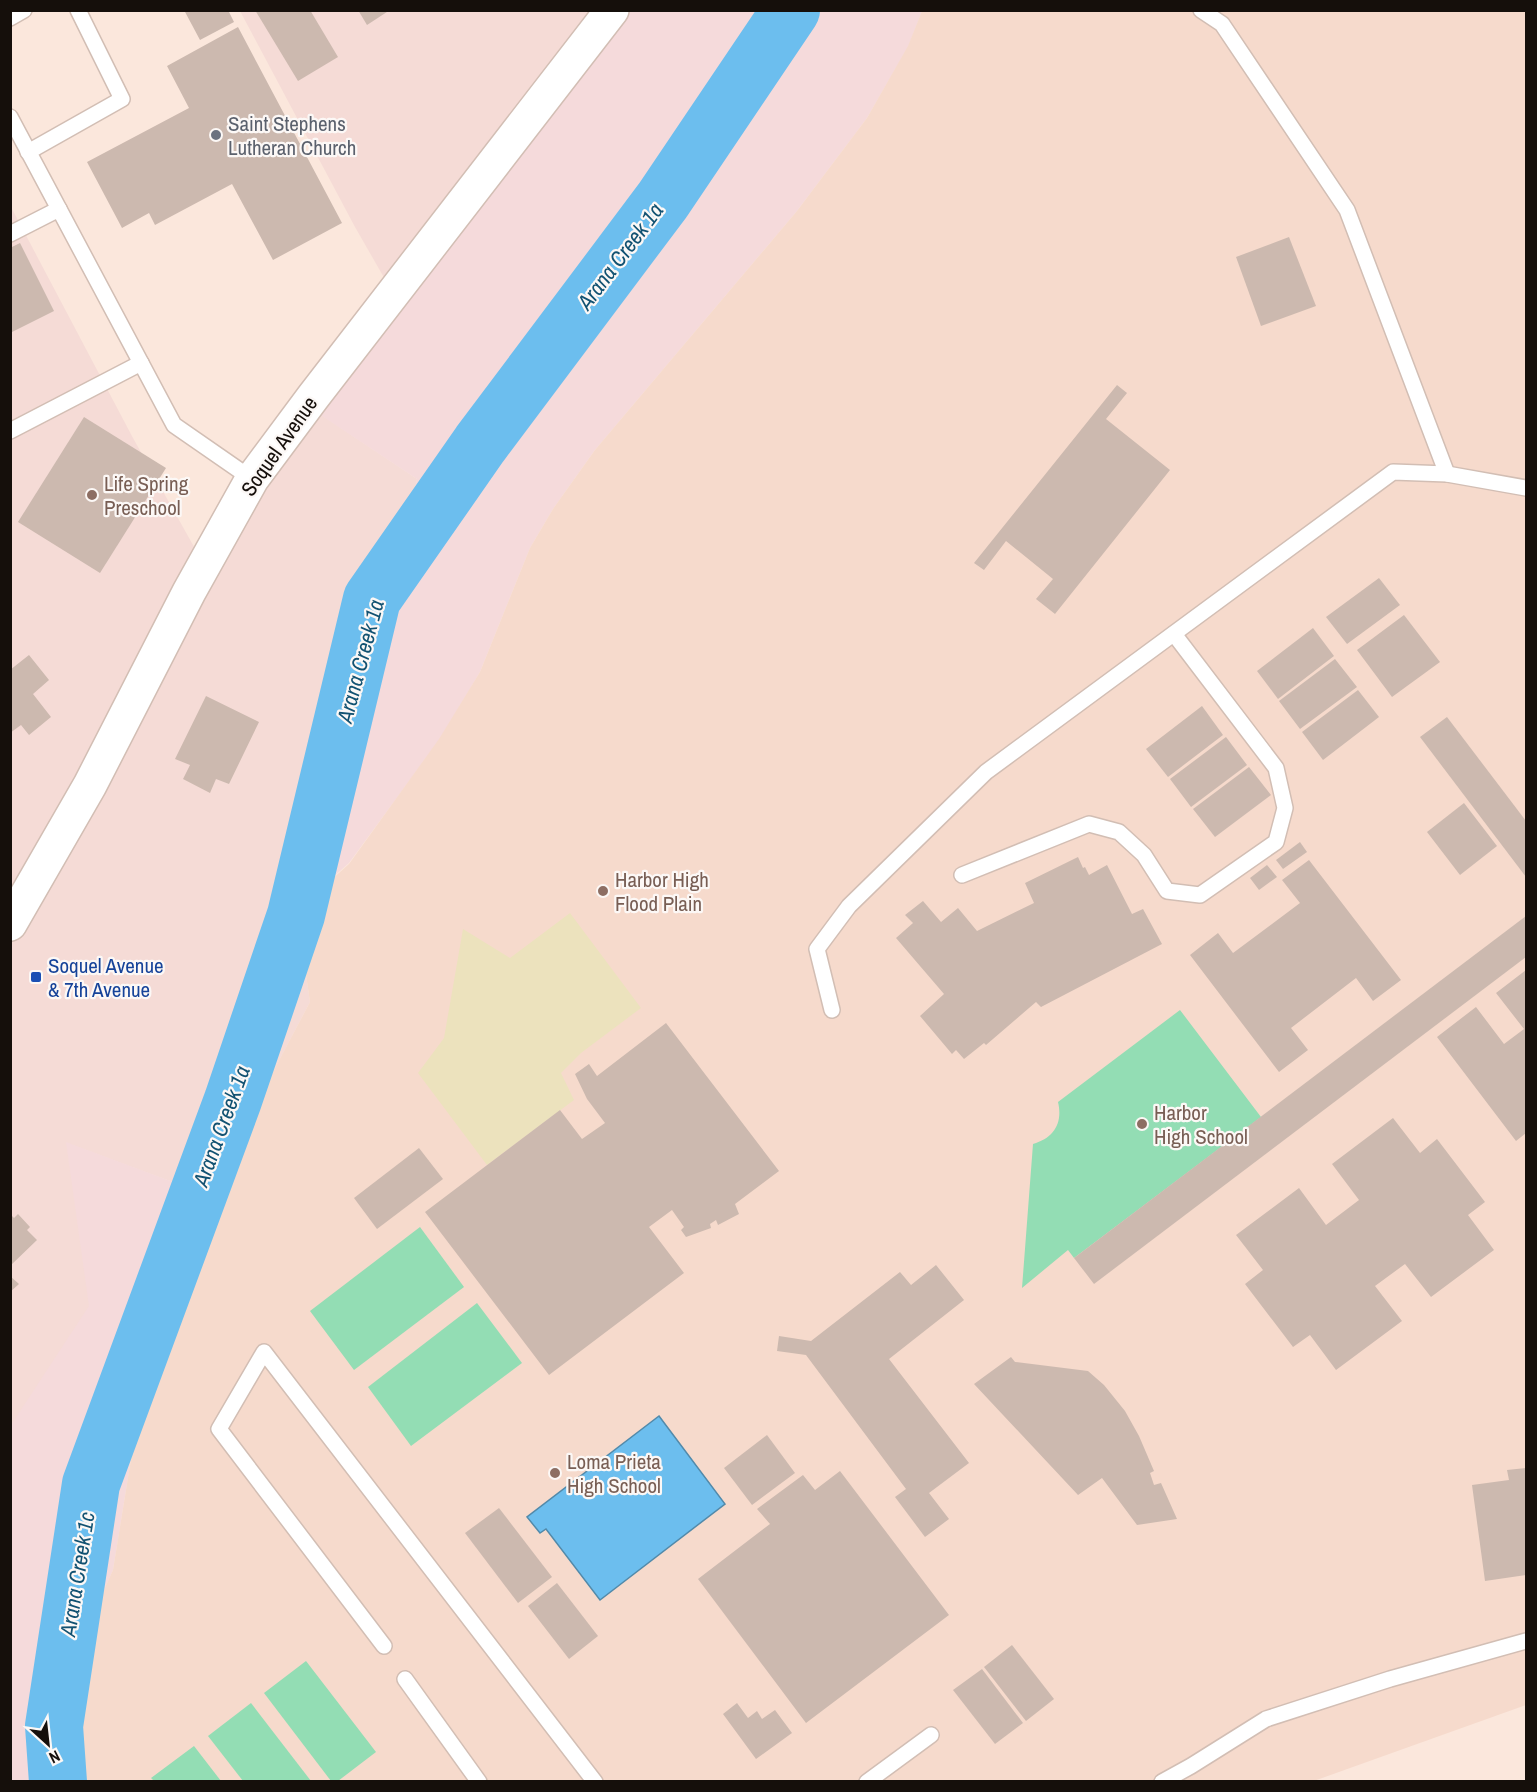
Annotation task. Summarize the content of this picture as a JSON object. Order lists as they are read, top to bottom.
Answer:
{
  "streets": {
    "main road": ["Soquel Avenue"]
  },
  "water": ["Arana Creek 1a", "Arana Creek 1c"],
  "places": {
    "other": [
      "Saint Stephens Lutheran Church",
      "Life Spring Preschool",
      "Harbor High Flood Plain",
      "Harbor High School",
      "Loma Prieta High School"
    ],
    "transit": ["Soquel Avenue & 7th Avenue"]
  },
  "north": "bottom right"
}
